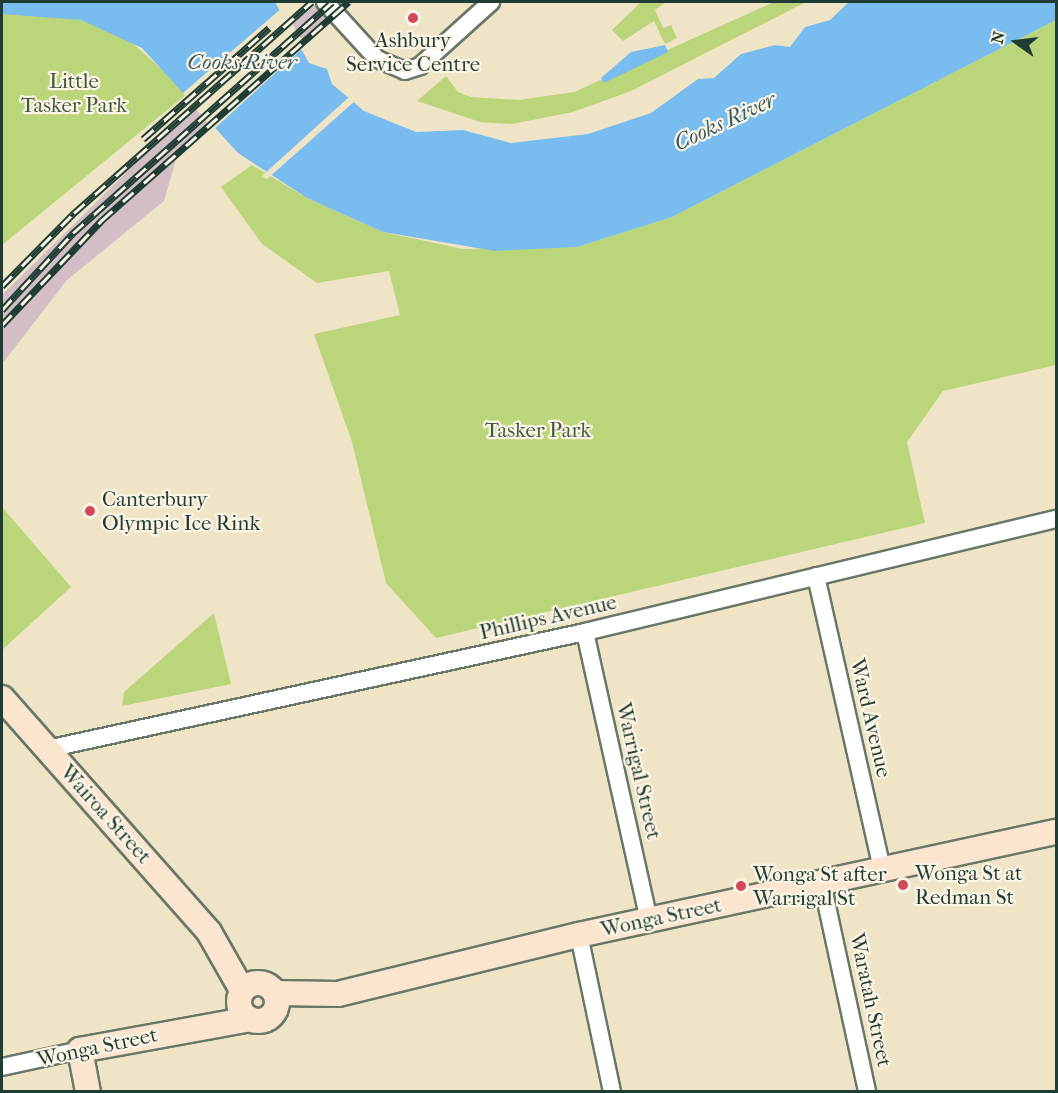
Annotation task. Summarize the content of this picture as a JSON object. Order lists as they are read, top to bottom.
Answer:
{
  "streets": {
    "street": [
      "Phillips Avenue",
      "Ward Avenue",
      "Warrigal Street",
      "Wairoa Street",
      "Wonga Street",
      "Waratah Street"
    ]
  },
  "crossings": [
    ["Phillips Avenue", "Ward Avenue"],
    ["Phillips Avenue", "Warrigal Street"],
    ["Phillips Avenue", "Wairoa Street"],
    ["Ward Avenue", "Wonga Street"],
    ["Warrigal Street", "Wonga Street"],
    ["Wairoa Street", "Wonga Street"],
    ["Wonga Street", "Waratah Street"]
  ],
  "water": ["Cooks River"],
  "parks": ["Little Tasker Park", "Tasker Park"],
  "places": [
    "Ashbury Service Centre",
    "Canterbury Olympic Ice Rink",
    "Wonga St at Redman St",
    "Wonga St after Warrigal St"
  ],
  "north": "left"
}
